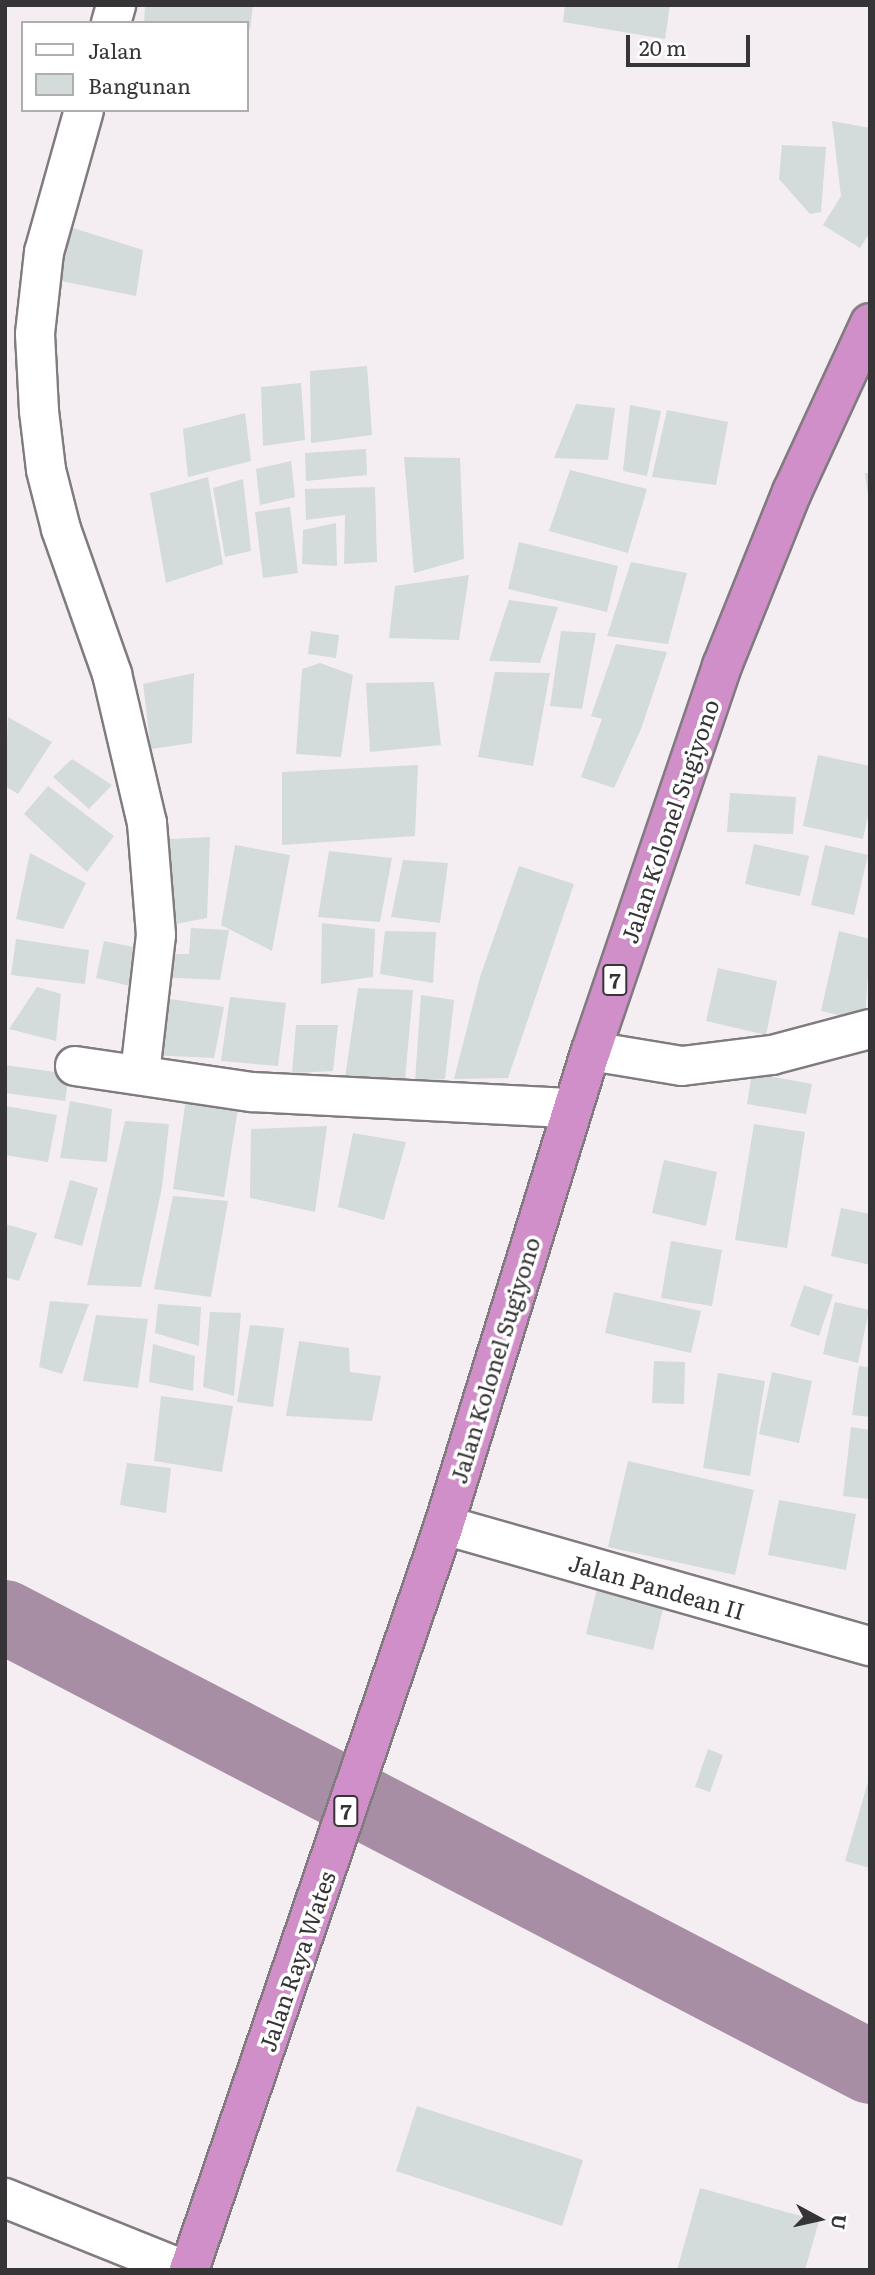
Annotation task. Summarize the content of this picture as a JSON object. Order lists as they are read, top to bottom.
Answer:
{
  "streets": {
    "highway": ["Jalan Kolonel Sugiyono", "7", "Jalan Raya Wates"],
    "street": ["Jalan Pandean II"]
  },
  "crossings": [
    ["Jalan Kolonel Sugiyono", "Jalan Pandean II"],
    ["Jalan Kolonel Sugiyono", "Jalan Raya Wates"]
  ],
  "legend": ["Jalan", "Bangunan"],
  "scale_bar": "20 m",
  "north": "right"
}
